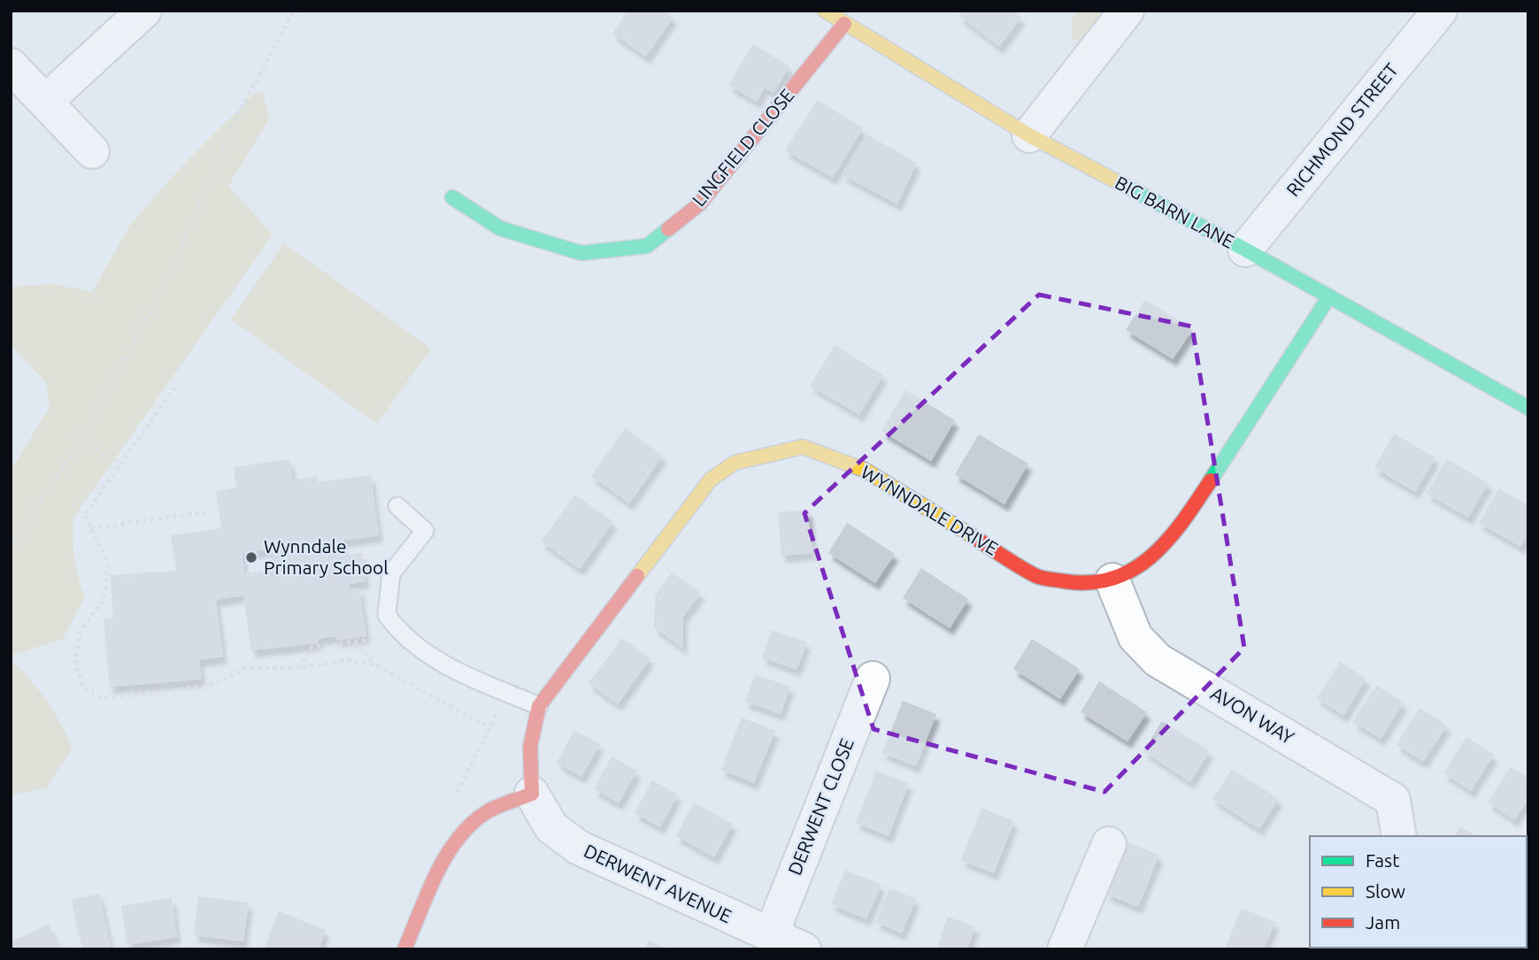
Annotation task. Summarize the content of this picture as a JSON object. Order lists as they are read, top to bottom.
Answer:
{
  "streets": {
    "street": [
      "RICHMOND STREET",
      "LINGFIELD CLOSE",
      "BIG BARN LANE",
      "WYNNDALE DRIVE",
      "AVON WAY",
      "DERWENT CLOSE",
      "DERWENT AVENUE"
    ]
  },
  "crossings": [
    ["RICHMOND STREET", "BIG BARN LANE"],
    ["LINGFIELD CLOSE", "BIG BARN LANE"],
    ["BIG BARN LANE", "WYNNDALE DRIVE"],
    ["WYNNDALE DRIVE", "AVON WAY"],
    ["WYNNDALE DRIVE", "DERWENT AVENUE"],
    ["DERWENT CLOSE", "DERWENT AVENUE"]
  ],
  "places": ["Wynndale Primary School"],
  "legend": ["Fast", "Slow", "Jam"]
}
